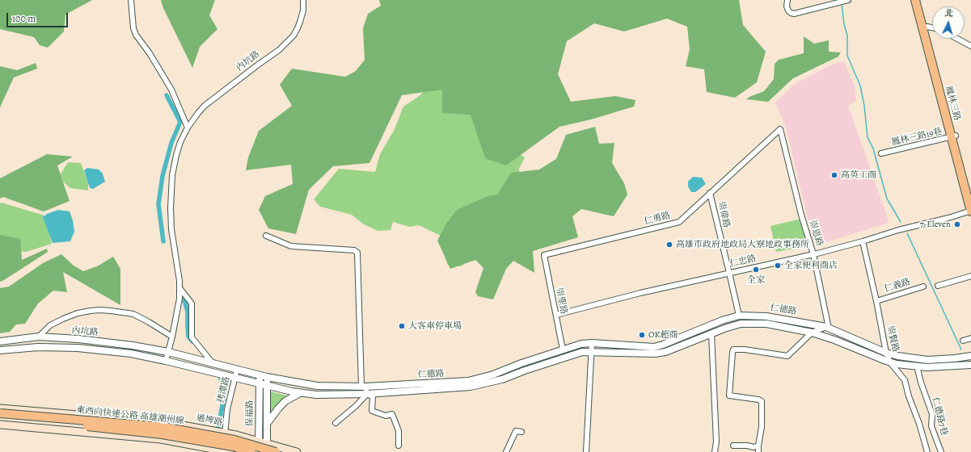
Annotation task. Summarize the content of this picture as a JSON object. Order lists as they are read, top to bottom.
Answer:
{
  "streets": {
    "main road": ["鳳林三路", "東西向快速公路 高雄潮州線", "過埤路"],
    "street": [
      "內坑路",
      "鳳林三路19巷",
      "崇偉路",
      "仁勇路",
      "崇恩路",
      "仁忠路",
      "仁義路",
      "崇聖路",
      "仁德路",
      "崇賢路",
      "拷潭路",
      "保福路",
      "仁德路7巷"
    ]
  },
  "crossings": [
    ["內坑路", "仁德路"],
    ["內坑路", "拷潭路"],
    ["內坑路", "保福路"],
    ["鳳林三路", "鳳林三路19巷"],
    ["鳳林三路", "仁忠路"],
    ["崇偉路", "仁勇路"],
    ["崇偉路", "仁忠路"],
    ["崇偉路", "仁德路"],
    ["仁勇路", "崇恩路"],
    ["仁勇路", "崇聖路"],
    ["崇恩路", "仁忠路"],
    ["崇恩路", "仁德路"],
    ["仁忠路", "崇聖路"],
    ["仁忠路", "崇賢路"],
    ["仁義路", "崇賢路"],
    ["崇聖路", "仁德路"],
    ["仁德路", "崇賢路"],
    ["仁德路", "保福路"],
    ["仁德路", "仁德路7巷"],
    ["拷潭路", "過埤路"],
    ["保福路", "過埤路"]
  ],
  "places": [
    "高英工商",
    "7-Eleven",
    "高雄市政府地政局大寮地政事務所",
    "全家便利商店",
    "全家",
    "大客車停車場",
    "OK超商"
  ],
  "scale_bar": "100 m",
  "north": "top"
}
